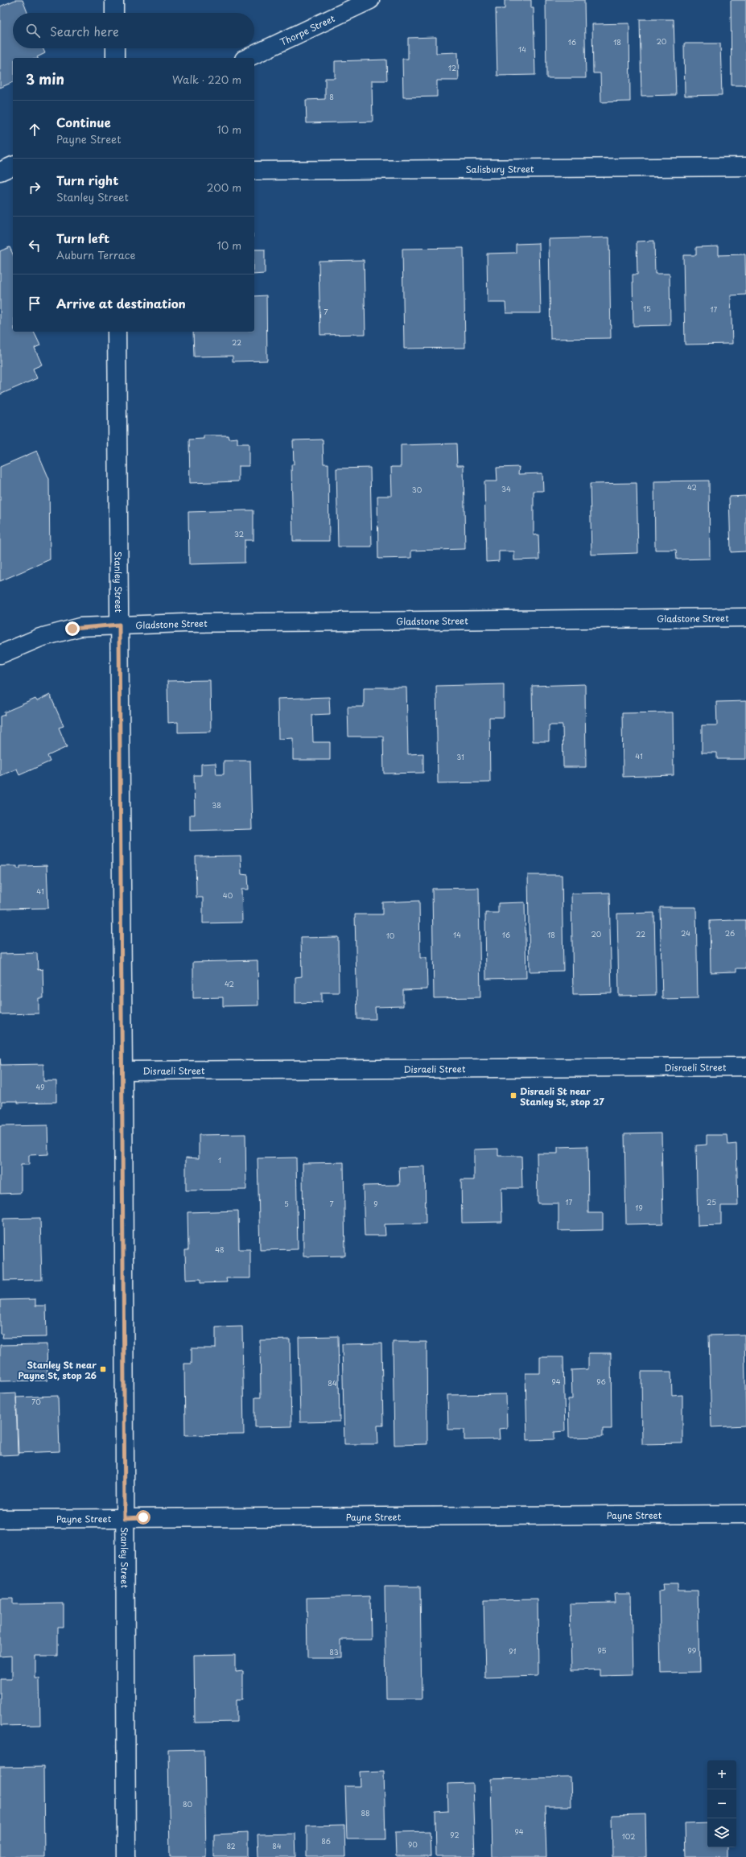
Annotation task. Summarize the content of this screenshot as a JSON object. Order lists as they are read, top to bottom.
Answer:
{
  "streets": {
    "street": [
      "Thorpe Street",
      "Salisbury Street",
      "Stanley Street",
      "Gladstone Street",
      "Disraeli Street",
      "Payne Street"
    ]
  },
  "crossings": [
    ["Stanley Street", "Gladstone Street"],
    ["Stanley Street", "Disraeli Street"],
    ["Stanley Street", "Payne Street"]
  ],
  "places": {
    "transit": ["Disraeli St near Stanley St, stop 27", "Stanley St near Payne St, stop 26"]
  },
  "house_numbers": [
    "20",
    "16",
    "18",
    "14",
    "12",
    "8",
    "15",
    "17",
    "7",
    "22",
    "42",
    "34",
    "30",
    "32",
    "41",
    "31",
    "38",
    "41",
    "40",
    "24",
    "26",
    "20",
    "22",
    "14",
    "16",
    "18",
    "10",
    "42",
    "49",
    "1",
    "17",
    "25",
    "5",
    "7",
    "9",
    "19",
    "48",
    "94",
    "96",
    "84",
    "70",
    "95",
    "99",
    "91",
    "83",
    "80",
    "88",
    "94",
    "92",
    "102",
    "86",
    "90",
    "82",
    "84"
  ],
  "page": {
    "search": "Search here",
    "heading": ["3 min", "Walk · 220 m"],
    "list": [
      ["Continue", "Payne Street", "10 m"],
      ["Turn right", "Stanley Street", "200 m"],
      ["Turn left", "Auburn Terrace", "10 m"],
      "Arrive at destination"
    ],
    "map_buttons": ["+", "−"]
  }
}
